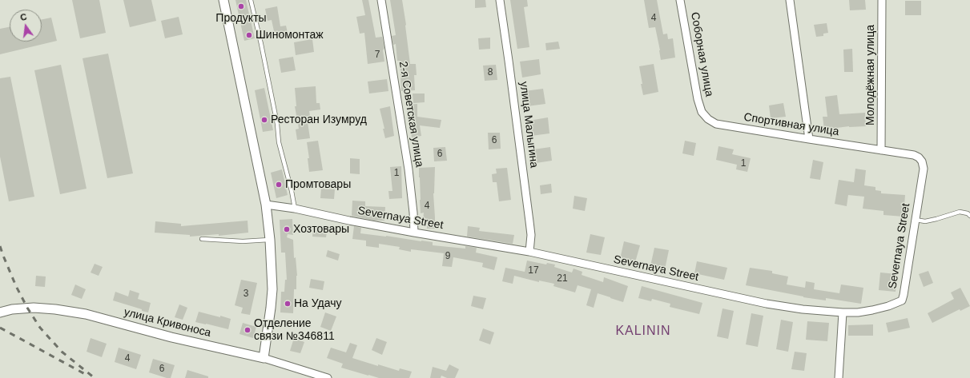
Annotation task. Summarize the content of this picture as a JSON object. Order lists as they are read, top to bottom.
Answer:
{
  "streets": {
    "street": [
      "Соборная улица",
      "Молодёжная улица",
      "2-я Советская улица",
      "улица Малыгина",
      "Спортивная улица",
      "Severnaya Street",
      "улица Кривоноса"
    ]
  },
  "crossings": [
    ["Соборная улица", "Спортивная улица"],
    ["Молодёжная улица", "Спортивная улица"],
    ["Молодёжная улица", "Severnaya Street"],
    ["2-я Советская улица", "Severnaya Street"],
    ["улица Малыгина", "Severnaya Street"],
    ["Спортивная улица", "Severnaya Street"]
  ],
  "districts": ["KALININ"],
  "places": [
    "Продукты",
    "Шиномонтаж",
    "Ресторан Изумруд",
    "Промтовары",
    "Хозтовары",
    "На Удачу",
    "Отделение связи №346811"
  ],
  "house_numbers": [
    "4",
    "7",
    "8",
    "6",
    "6",
    "1",
    "1",
    "4",
    "9",
    "17",
    "21",
    "3",
    "4",
    "6"
  ],
  "north": "top"
}
